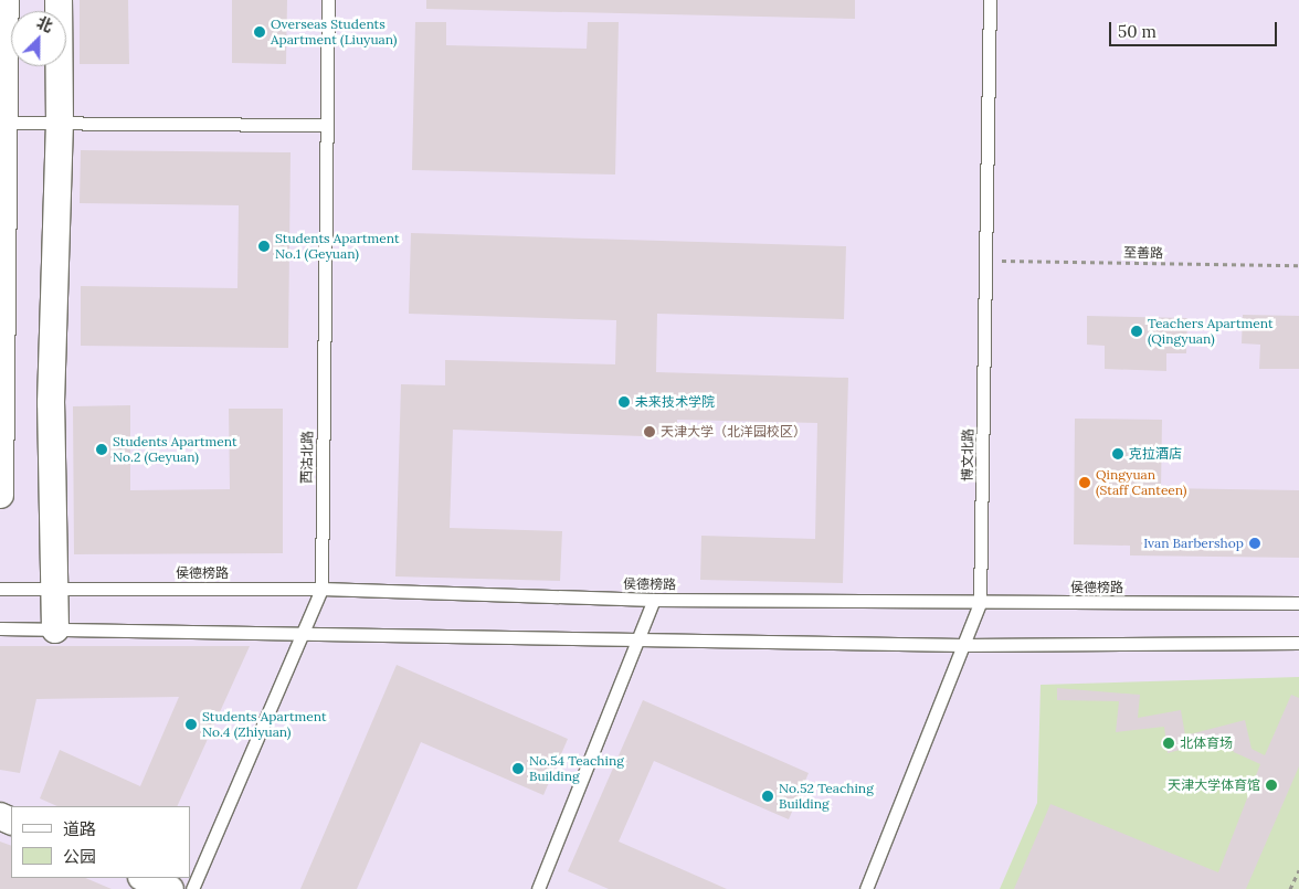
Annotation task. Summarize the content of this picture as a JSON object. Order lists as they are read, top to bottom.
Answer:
{
  "streets": {
    "lane": ["博文北路", "西沽北路", "侯德榜路"],
    "path": ["至善路"]
  },
  "crossings": [
    ["至善路", "博文北路"],
    ["博文北路", "侯德榜路"],
    ["西沽北路", "侯德榜路"]
  ],
  "places": [
    "Overseas Students Apartment (Liuyuan)",
    "Students Apartment No.1 (Geyuan)",
    "Teachers Apartment (Qingyuan)",
    "未来技术学院",
    "天津大学（北洋园校区）",
    "Students Apartment No.2 (Geyuan)",
    "克拉酒店",
    "Qingyuan (Staff Canteen)",
    "Ivan Barbershop",
    "Students Apartment No.4 (Zhiyuan)",
    "北体育场",
    "No.54 Teaching Building",
    "天津大学体育馆",
    "No.52 Teaching Building"
  ],
  "legend": ["道路", "公园"],
  "scale_bar": "50 m",
  "north": "top right"
}
